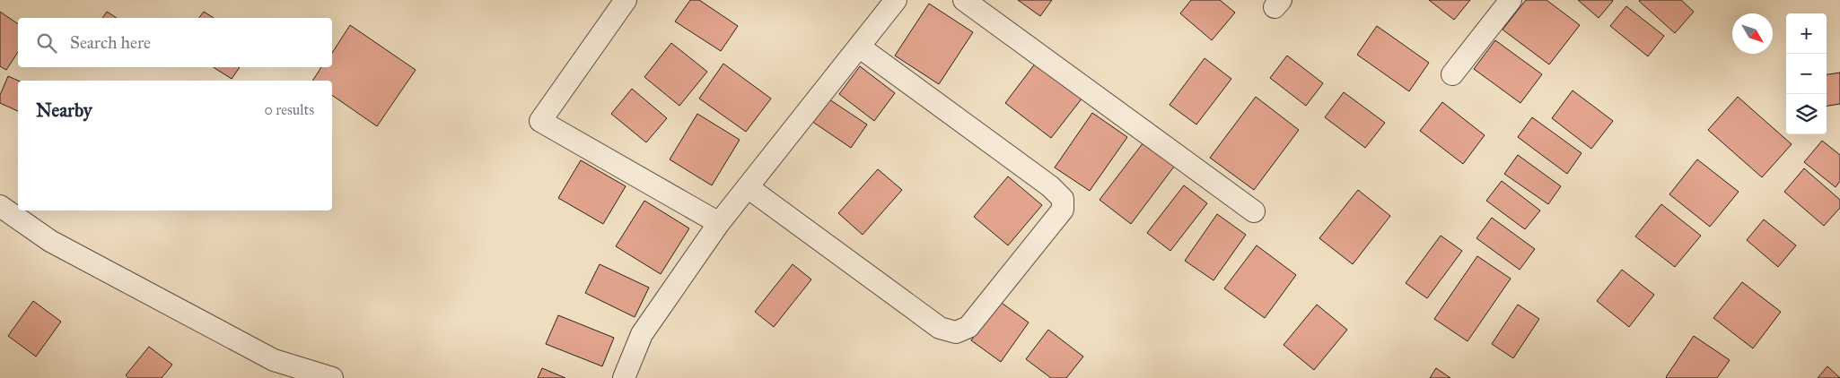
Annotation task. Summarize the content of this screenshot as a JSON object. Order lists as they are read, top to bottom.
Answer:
{
  "north": "bottom right",
  "page": {
    "map_buttons": ["+", "−"],
    "search": "Search here",
    "heading": ["Nearby", "0 results"]
  }
}
